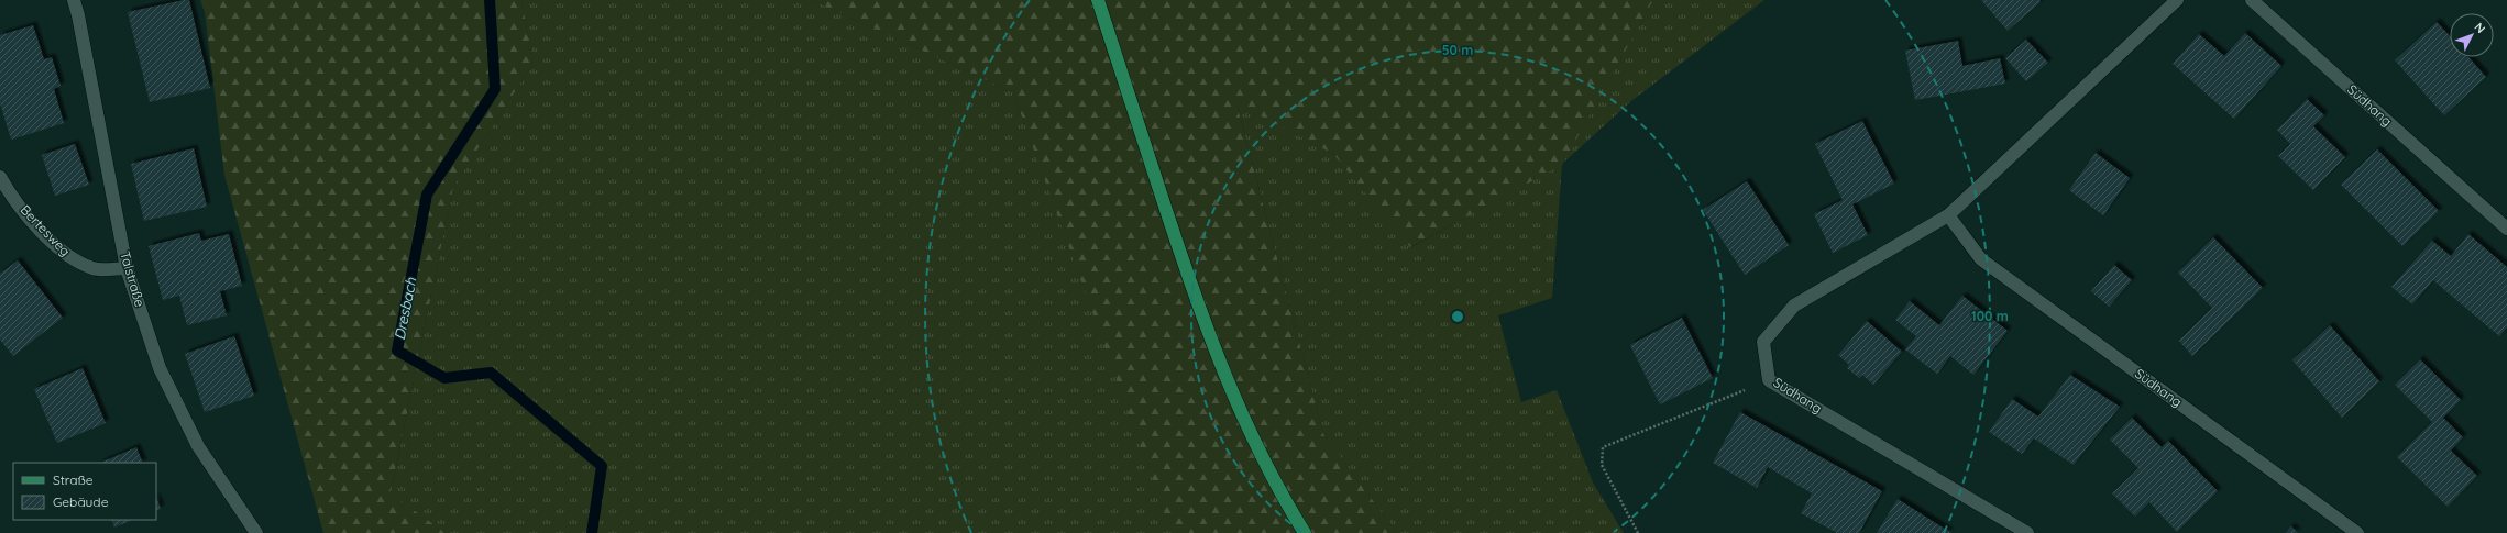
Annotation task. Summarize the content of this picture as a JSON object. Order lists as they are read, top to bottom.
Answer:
{
  "streets": {
    "street": ["Südhang", "Bertesweg", "Talstraße"]
  },
  "crossings": [
    ["Bertesweg", "Talstraße"]
  ],
  "water": ["Dresbach"],
  "legend": ["Straße", "Gebäude"],
  "north": "top right",
  "rings": ["50 m", "100 m"]
}
